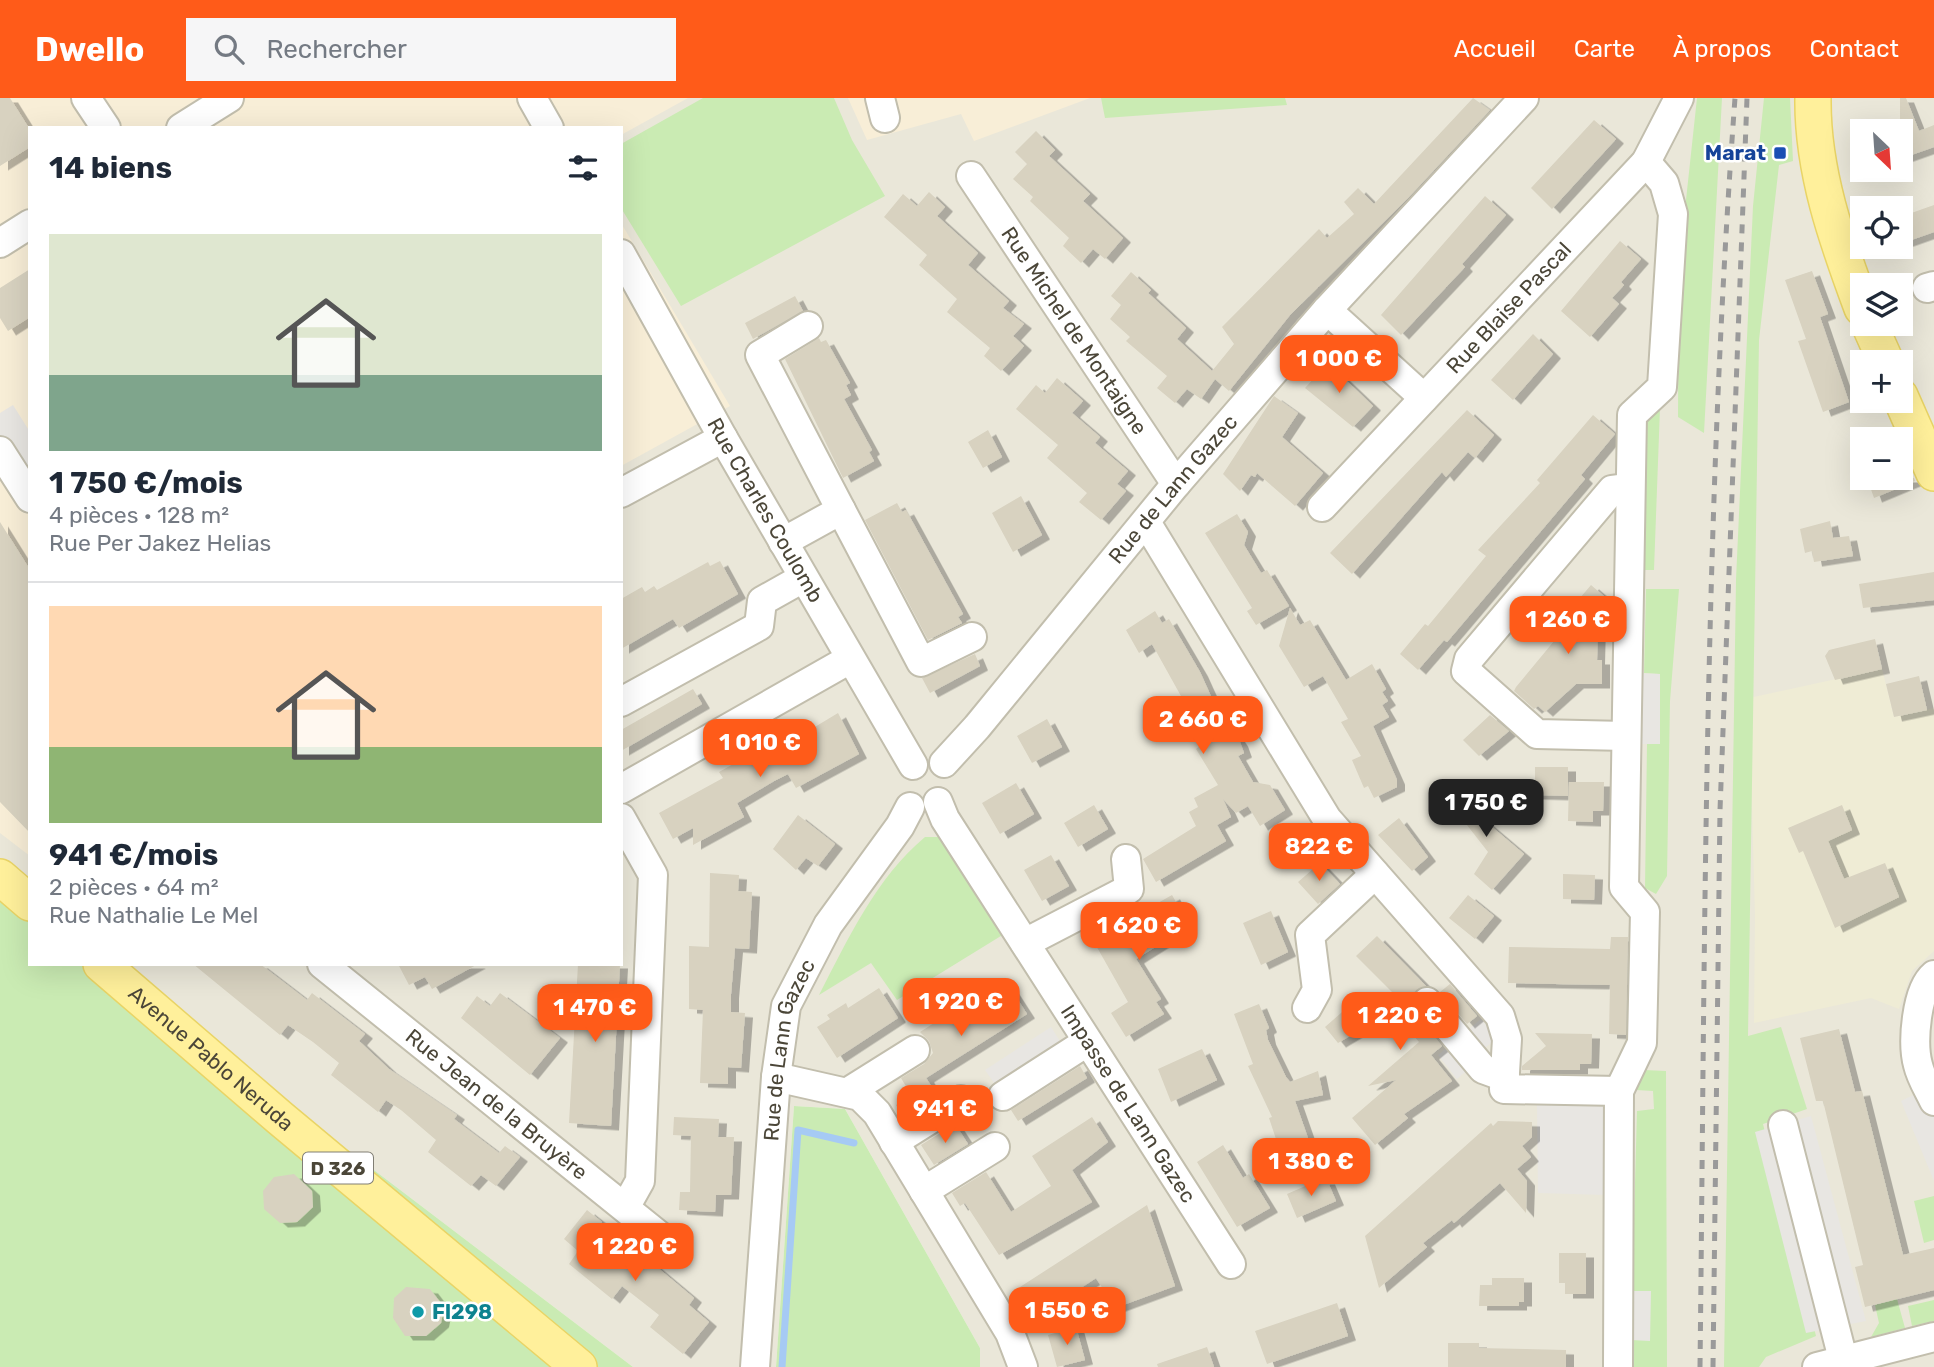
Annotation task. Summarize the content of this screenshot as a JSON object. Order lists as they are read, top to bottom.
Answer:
{
  "streets": {
    "main road": ["Avenue Pablo Neruda", "D 326"],
    "street": [
      "Rue Blaise Pascal",
      "Rue Michel de Montaigne",
      "Rue de Lann Gazec",
      "Rue Charles Coulomb",
      "Rue Jean de la Bruyère",
      "Impasse de Lann Gazec"
    ]
  },
  "crossings": [
    ["Rue Michel de Montaigne", "Rue de Lann Gazec"],
    ["Rue de Lann Gazec", "Rue Charles Coulomb"],
    ["Rue de Lann Gazec", "Impasse de Lann Gazec"],
    ["Rue Charles Coulomb", "Impasse de Lann Gazec"]
  ],
  "places": {
    "transit": ["Marat"],
    "other": ["Fl298"]
  },
  "north": "bottom right",
  "page": {
    "header": "Dwello",
    "search": "Rechercher",
    "nav": [
      "Accueil",
      "Carte",
      "À propos",
      "Contact"
    ],
    "map_buttons": ["+", "−"],
    "heading": "14 biens",
    "list": [
      {
        "name": "1 750 €/mois",
        "note": "4 pièces · 128 m² · Rue Per Jakez Helias"
      },
      {
        "name": "941 €/mois",
        "note": "2 pièces · 64 m² · Rue Nathalie Le Mel"
      }
    ],
    "price": [
      "1 000 €",
      "1 260 €",
      "2 660 €",
      "1 010 €",
      "1 750 €",
      "822 €",
      "1 620 €",
      "1 920 €",
      "1 470 €",
      "1 220 €",
      "941 €",
      "1 380 €",
      "1 220 €",
      "1 550 €"
    ]
  }
}
